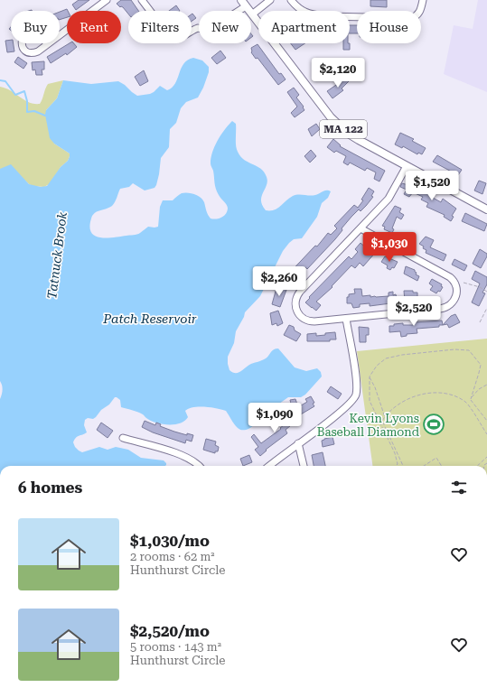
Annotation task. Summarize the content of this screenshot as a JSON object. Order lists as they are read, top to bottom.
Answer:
{
  "streets": {
    "main road": ["MA 122"]
  },
  "water": ["Tatnuck Brook", "Patch Reservoir"],
  "places": {
    "sports": ["Kevin Lyons Baseball Diamond"]
  },
  "page": {
    "chip": [
      "Buy",
      "Rent",
      "Filters",
      "New",
      "Apartment",
      "House"
    ],
    "price": [
      "$2,120",
      "$1,520",
      "$1,030",
      "$2,260",
      "$2,520",
      "$1,090"
    ],
    "heading": "6 homes",
    "list": [
      {
        "name": "$1,030/mo",
        "note": "2 rooms · 62 m² · Hunthurst Circle"
      },
      {
        "name": "$2,520/mo",
        "note": "5 rooms · 143 m² · Hunthurst Circle"
      }
    ]
  }
}
